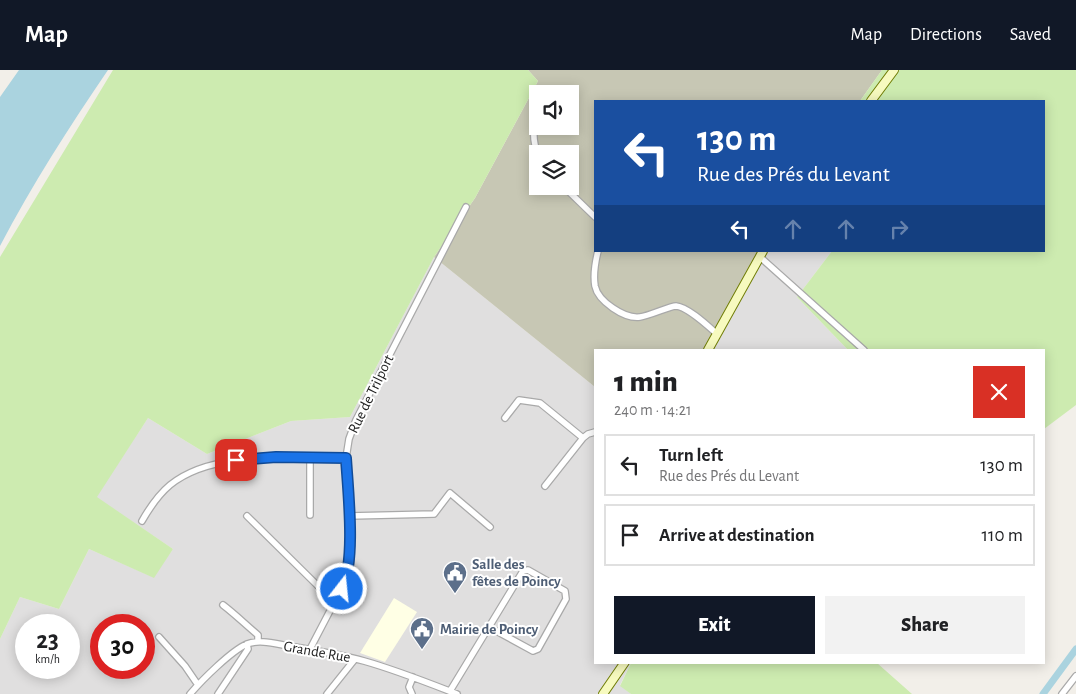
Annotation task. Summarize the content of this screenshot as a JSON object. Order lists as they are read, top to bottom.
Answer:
{
  "streets": {
    "street": ["Rue de Trilport", "Grande Rue"]
  },
  "crossings": [
    ["Rue de Trilport", "Grande Rue"]
  ],
  "places": {
    "public building": ["Salle des fêtes de Poincy", "Mairie de Poincy"]
  },
  "page": {
    "header": "Map",
    "nav": ["Map", "Directions", "Saved"],
    "turn": ["130 m", "Rue des Prés du Levant"],
    "heading": ["1 min", "240 m · 14:21"],
    "list": [
      {
        "name": "Turn left",
        "note": "Rue des Prés du Levant",
        "value": "130 m"
      },
      {
        "name": "Arrive at destination",
        "value": "110 m"
      }
    ],
    "buttons": ["Exit", "Share"],
    "speed": "23 km/h",
    "limit": "30"
  }
}
